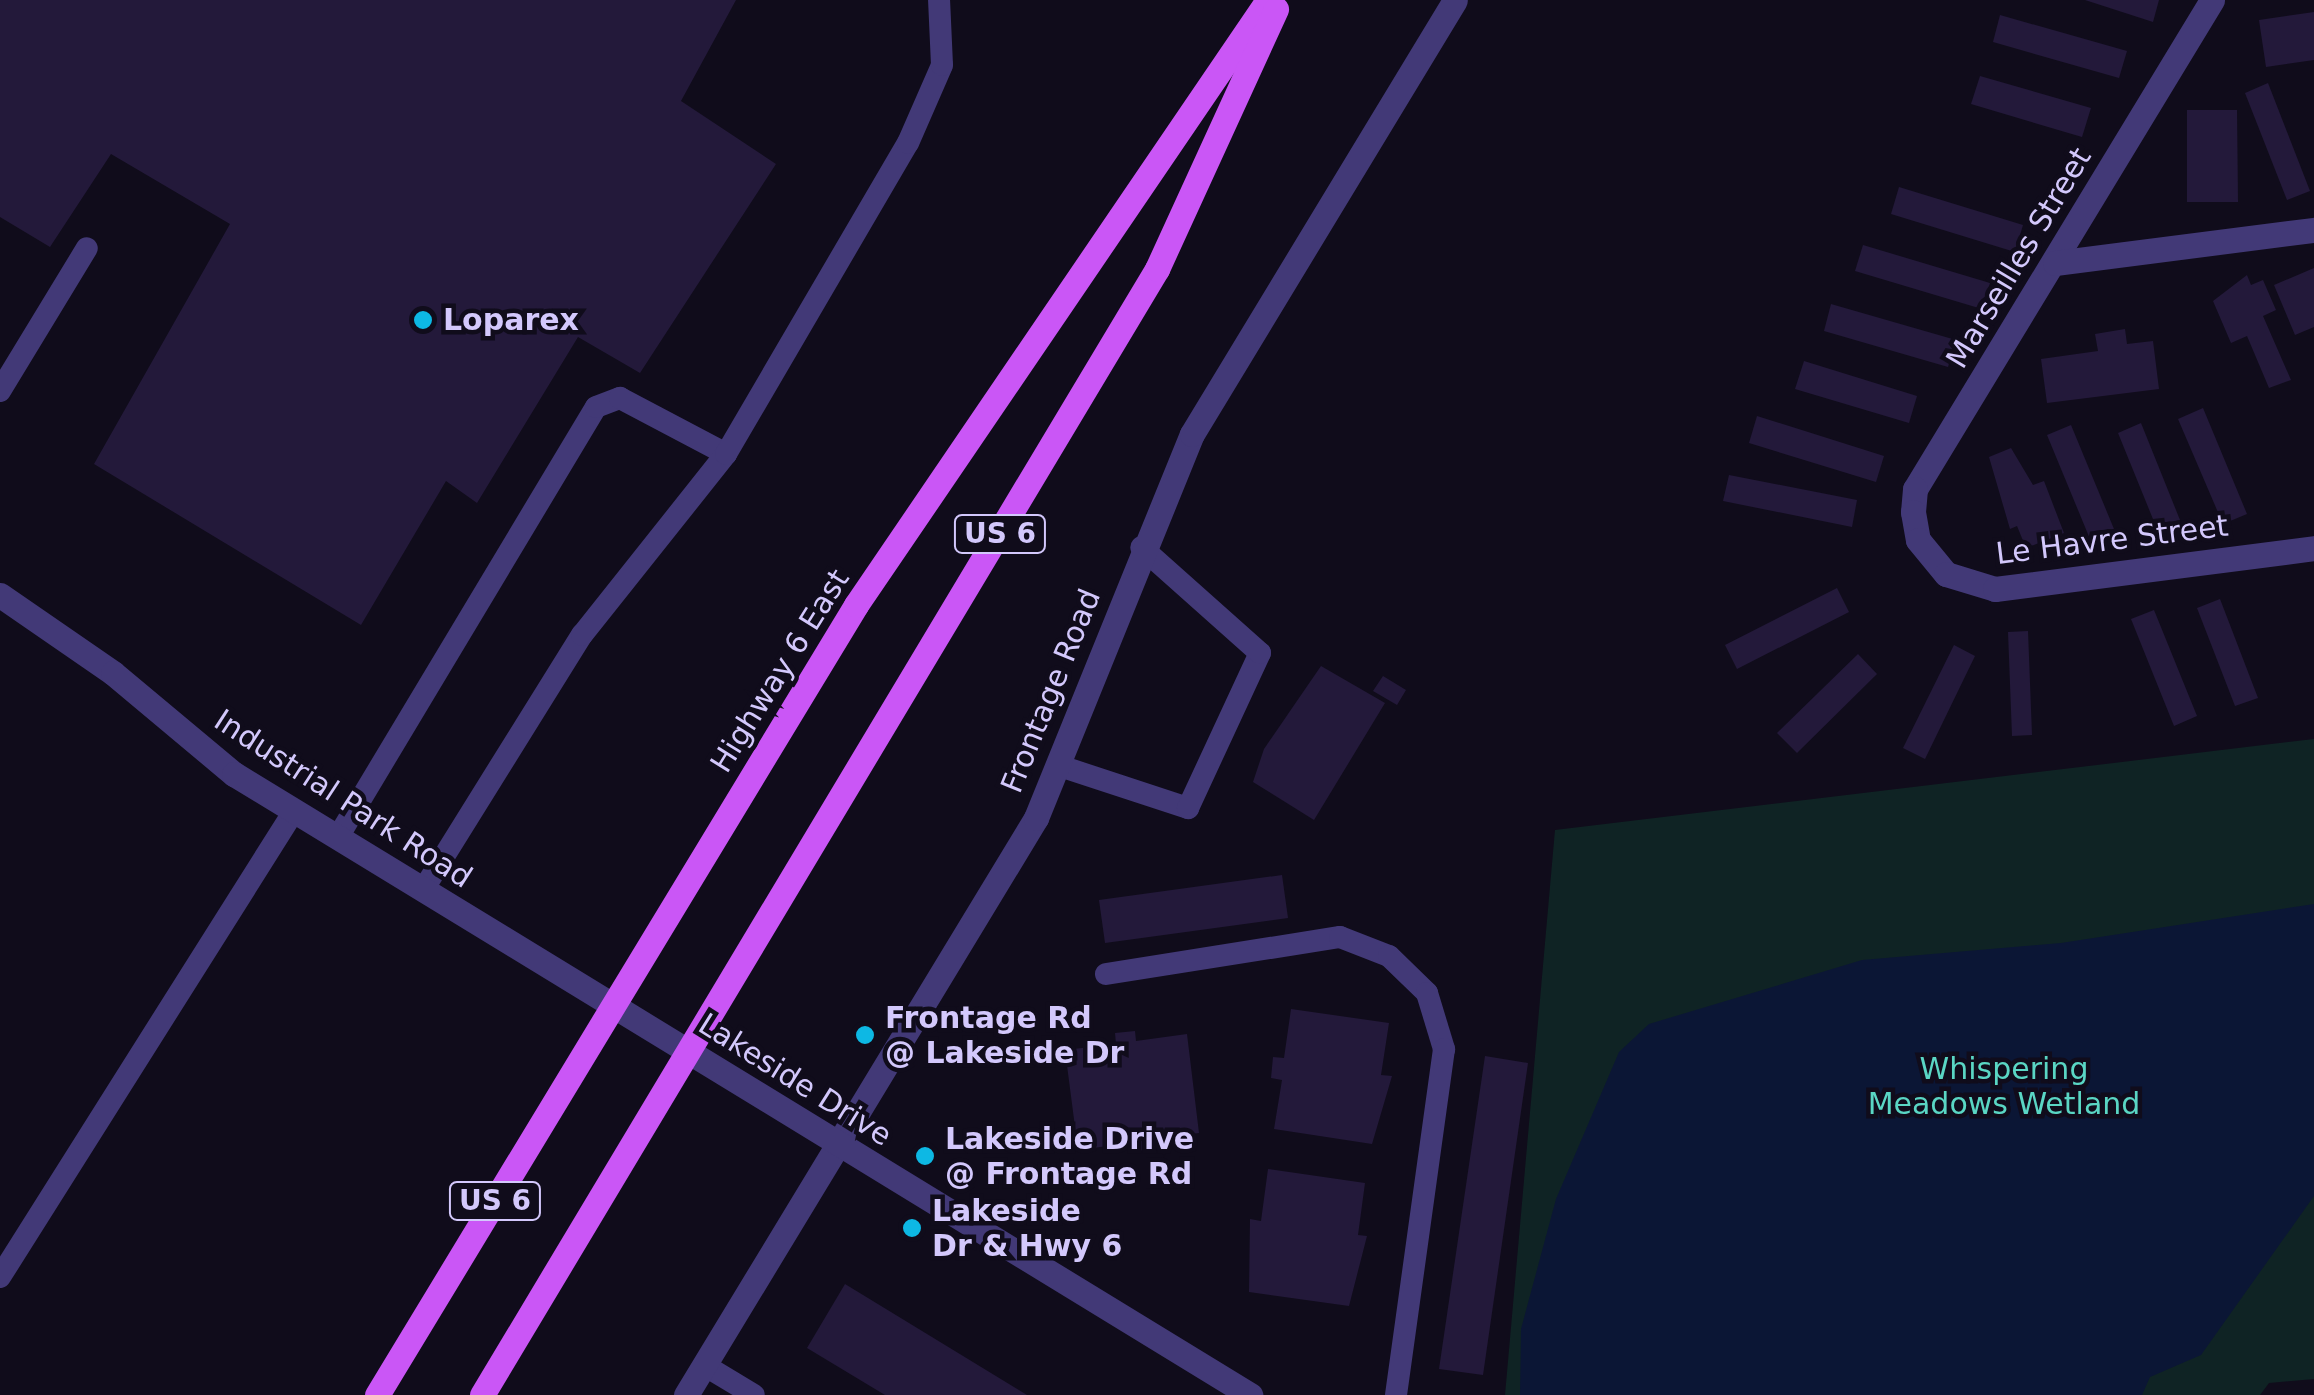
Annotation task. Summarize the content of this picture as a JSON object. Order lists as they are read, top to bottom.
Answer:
{
  "streets": {
    "main road": ["US 6", "Highway 6 East"],
    "street": [
      "Marseilles Street",
      "Le Havre Street",
      "Frontage Road",
      "Industrial Park Road",
      "Lakeside Drive"
    ]
  },
  "crossings": [
    ["Marseilles Street", "Le Havre Street"],
    ["US 6", "Lakeside Drive"],
    ["Highway 6 East", "Industrial Park Road"],
    ["Highway 6 East", "Lakeside Drive"],
    ["Frontage Road", "Lakeside Drive"],
    ["Industrial Park Road", "Lakeside Drive"]
  ],
  "parks": ["Whispering Meadows Wetland"],
  "places": [
    "Loparex",
    "Frontage Rd @ Lakeside Dr",
    "Lakeside Drive @ Frontage Rd",
    "Lakeside Dr & Hwy 6"
  ]
}
